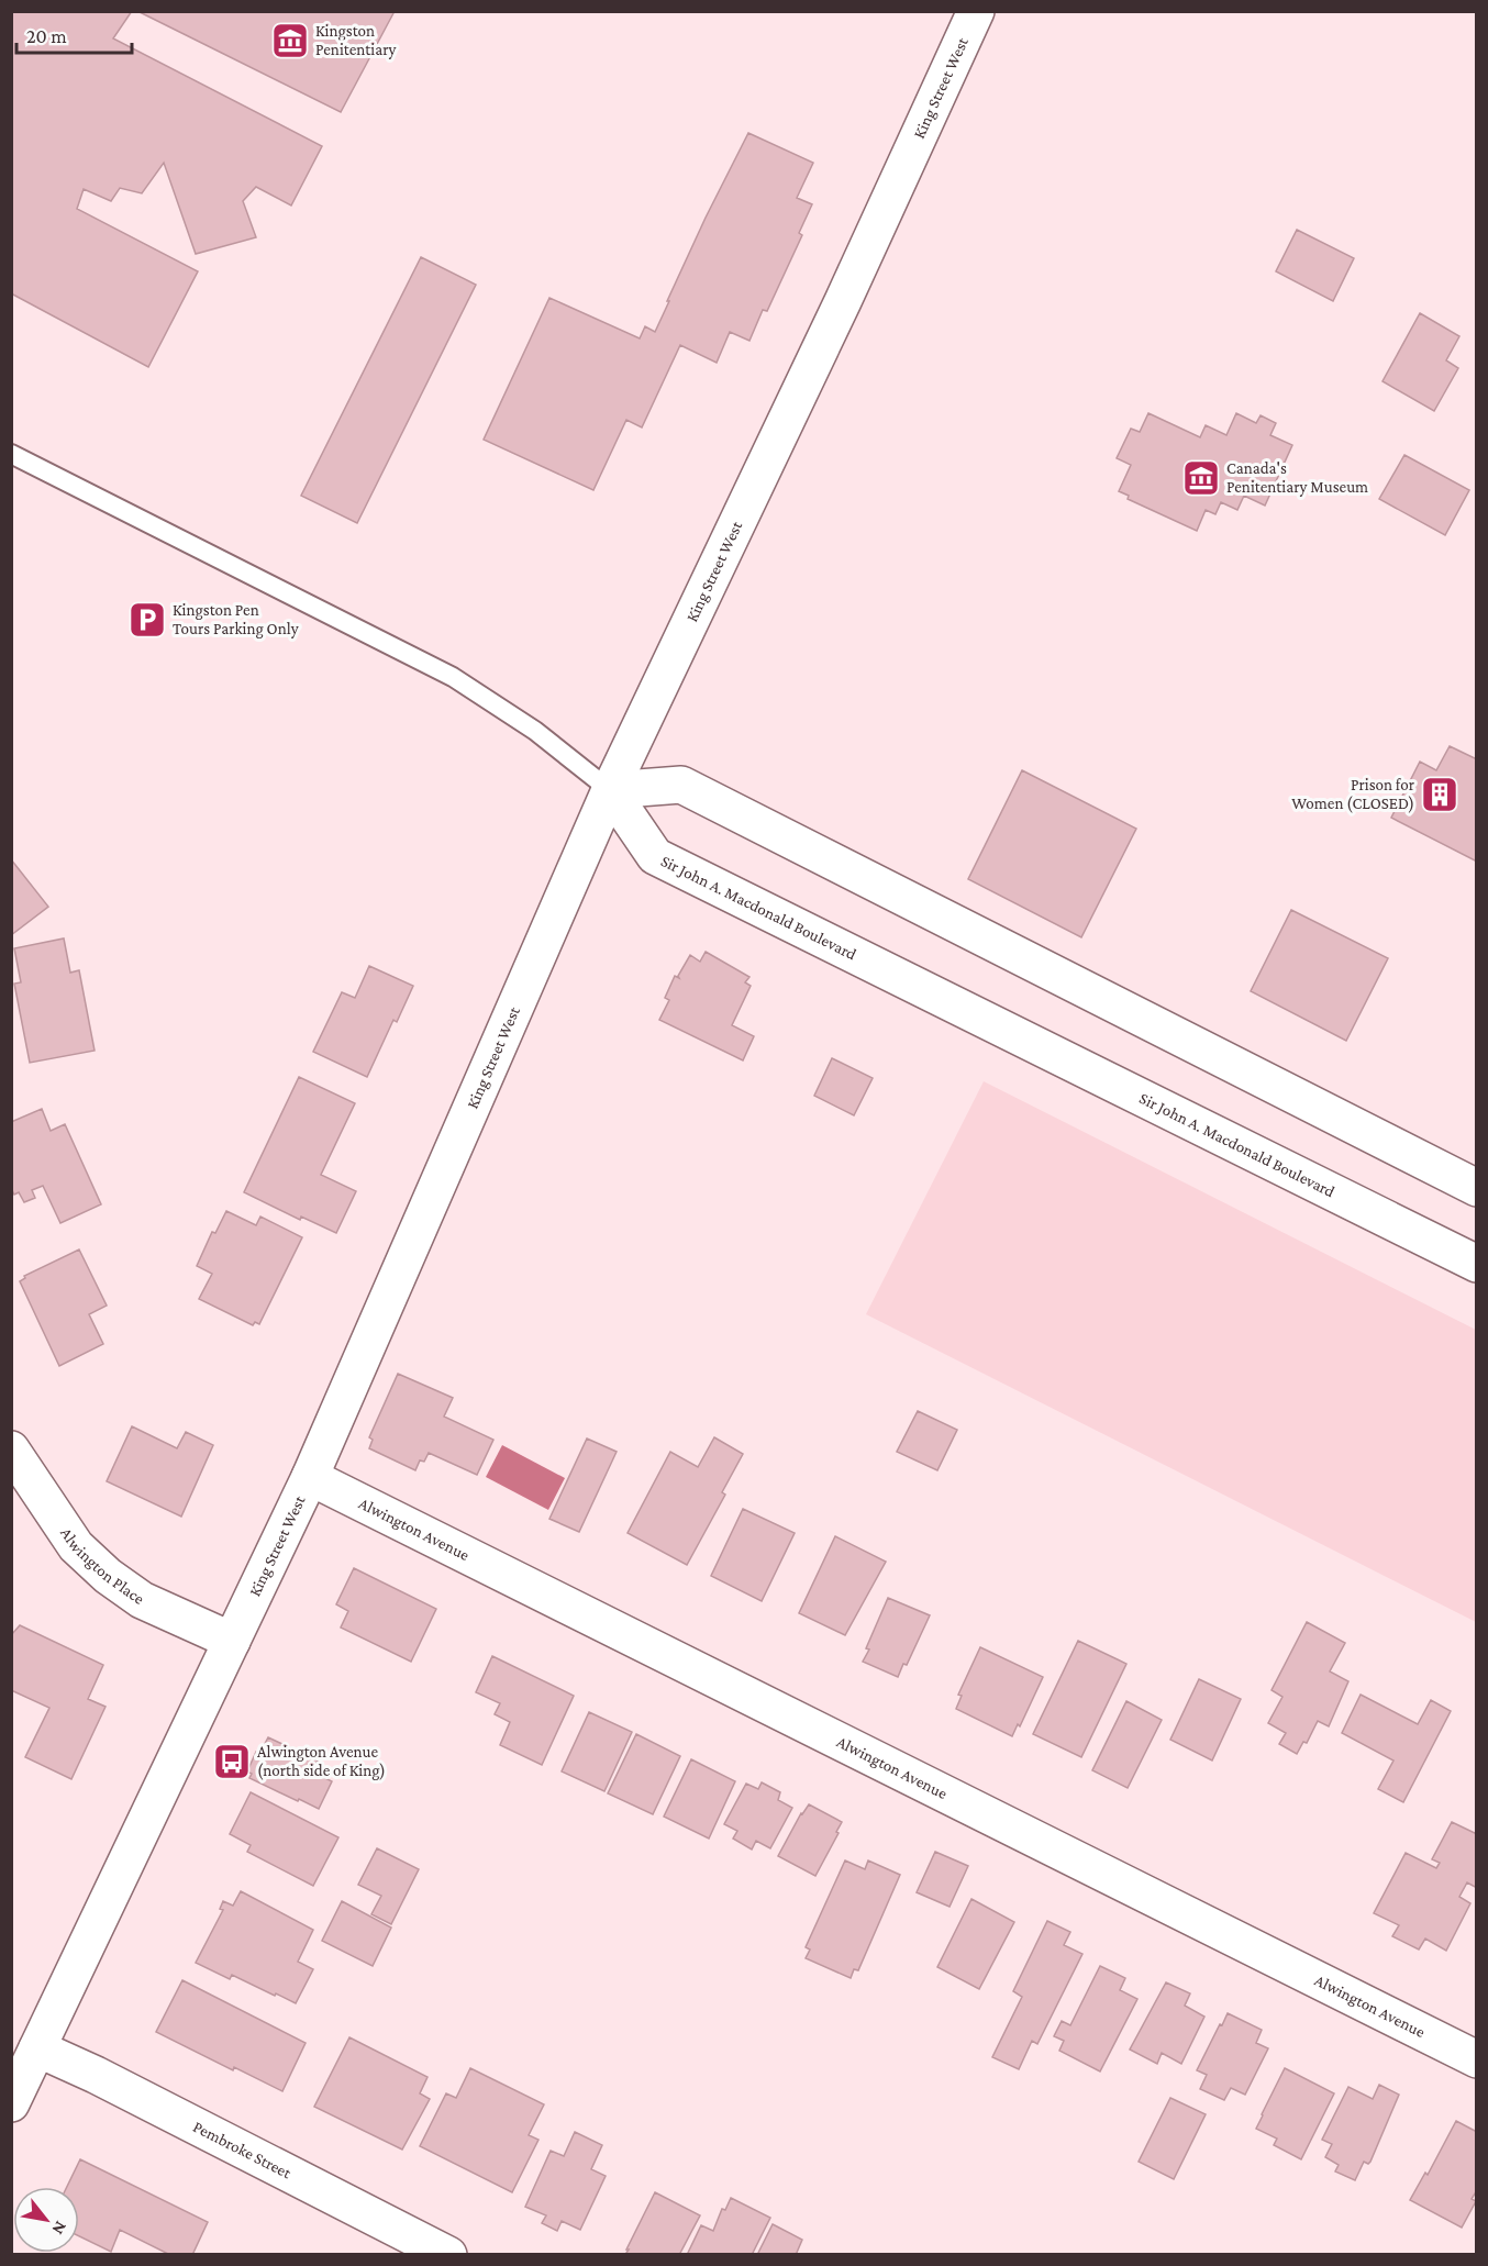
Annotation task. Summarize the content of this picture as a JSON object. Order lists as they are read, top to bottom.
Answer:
{
  "streets": {
    "main road": [
      "King Street West",
      "Sir John A. Macdonald Boulevard",
      "Alwington Avenue",
      "Alwington Place",
      "Pembroke Street"
    ]
  },
  "crossings": [
    ["King Street West", "Sir John A. Macdonald Boulevard"],
    ["King Street West", "Alwington Avenue"],
    ["King Street West", "Alwington Place"],
    ["King Street West", "Pembroke Street"]
  ],
  "places": {
    "museum": ["Kingston Penitentiary", "Canada's Penitentiary Museum"],
    "parking": ["Kingston Pen Tours Parking Only"],
    "building": ["Prison for Women (CLOSED)"],
    "bus stop": ["Alwington Avenue (north side of King)"]
  },
  "scale_bar": "20 m",
  "north": "bottom right"
}
